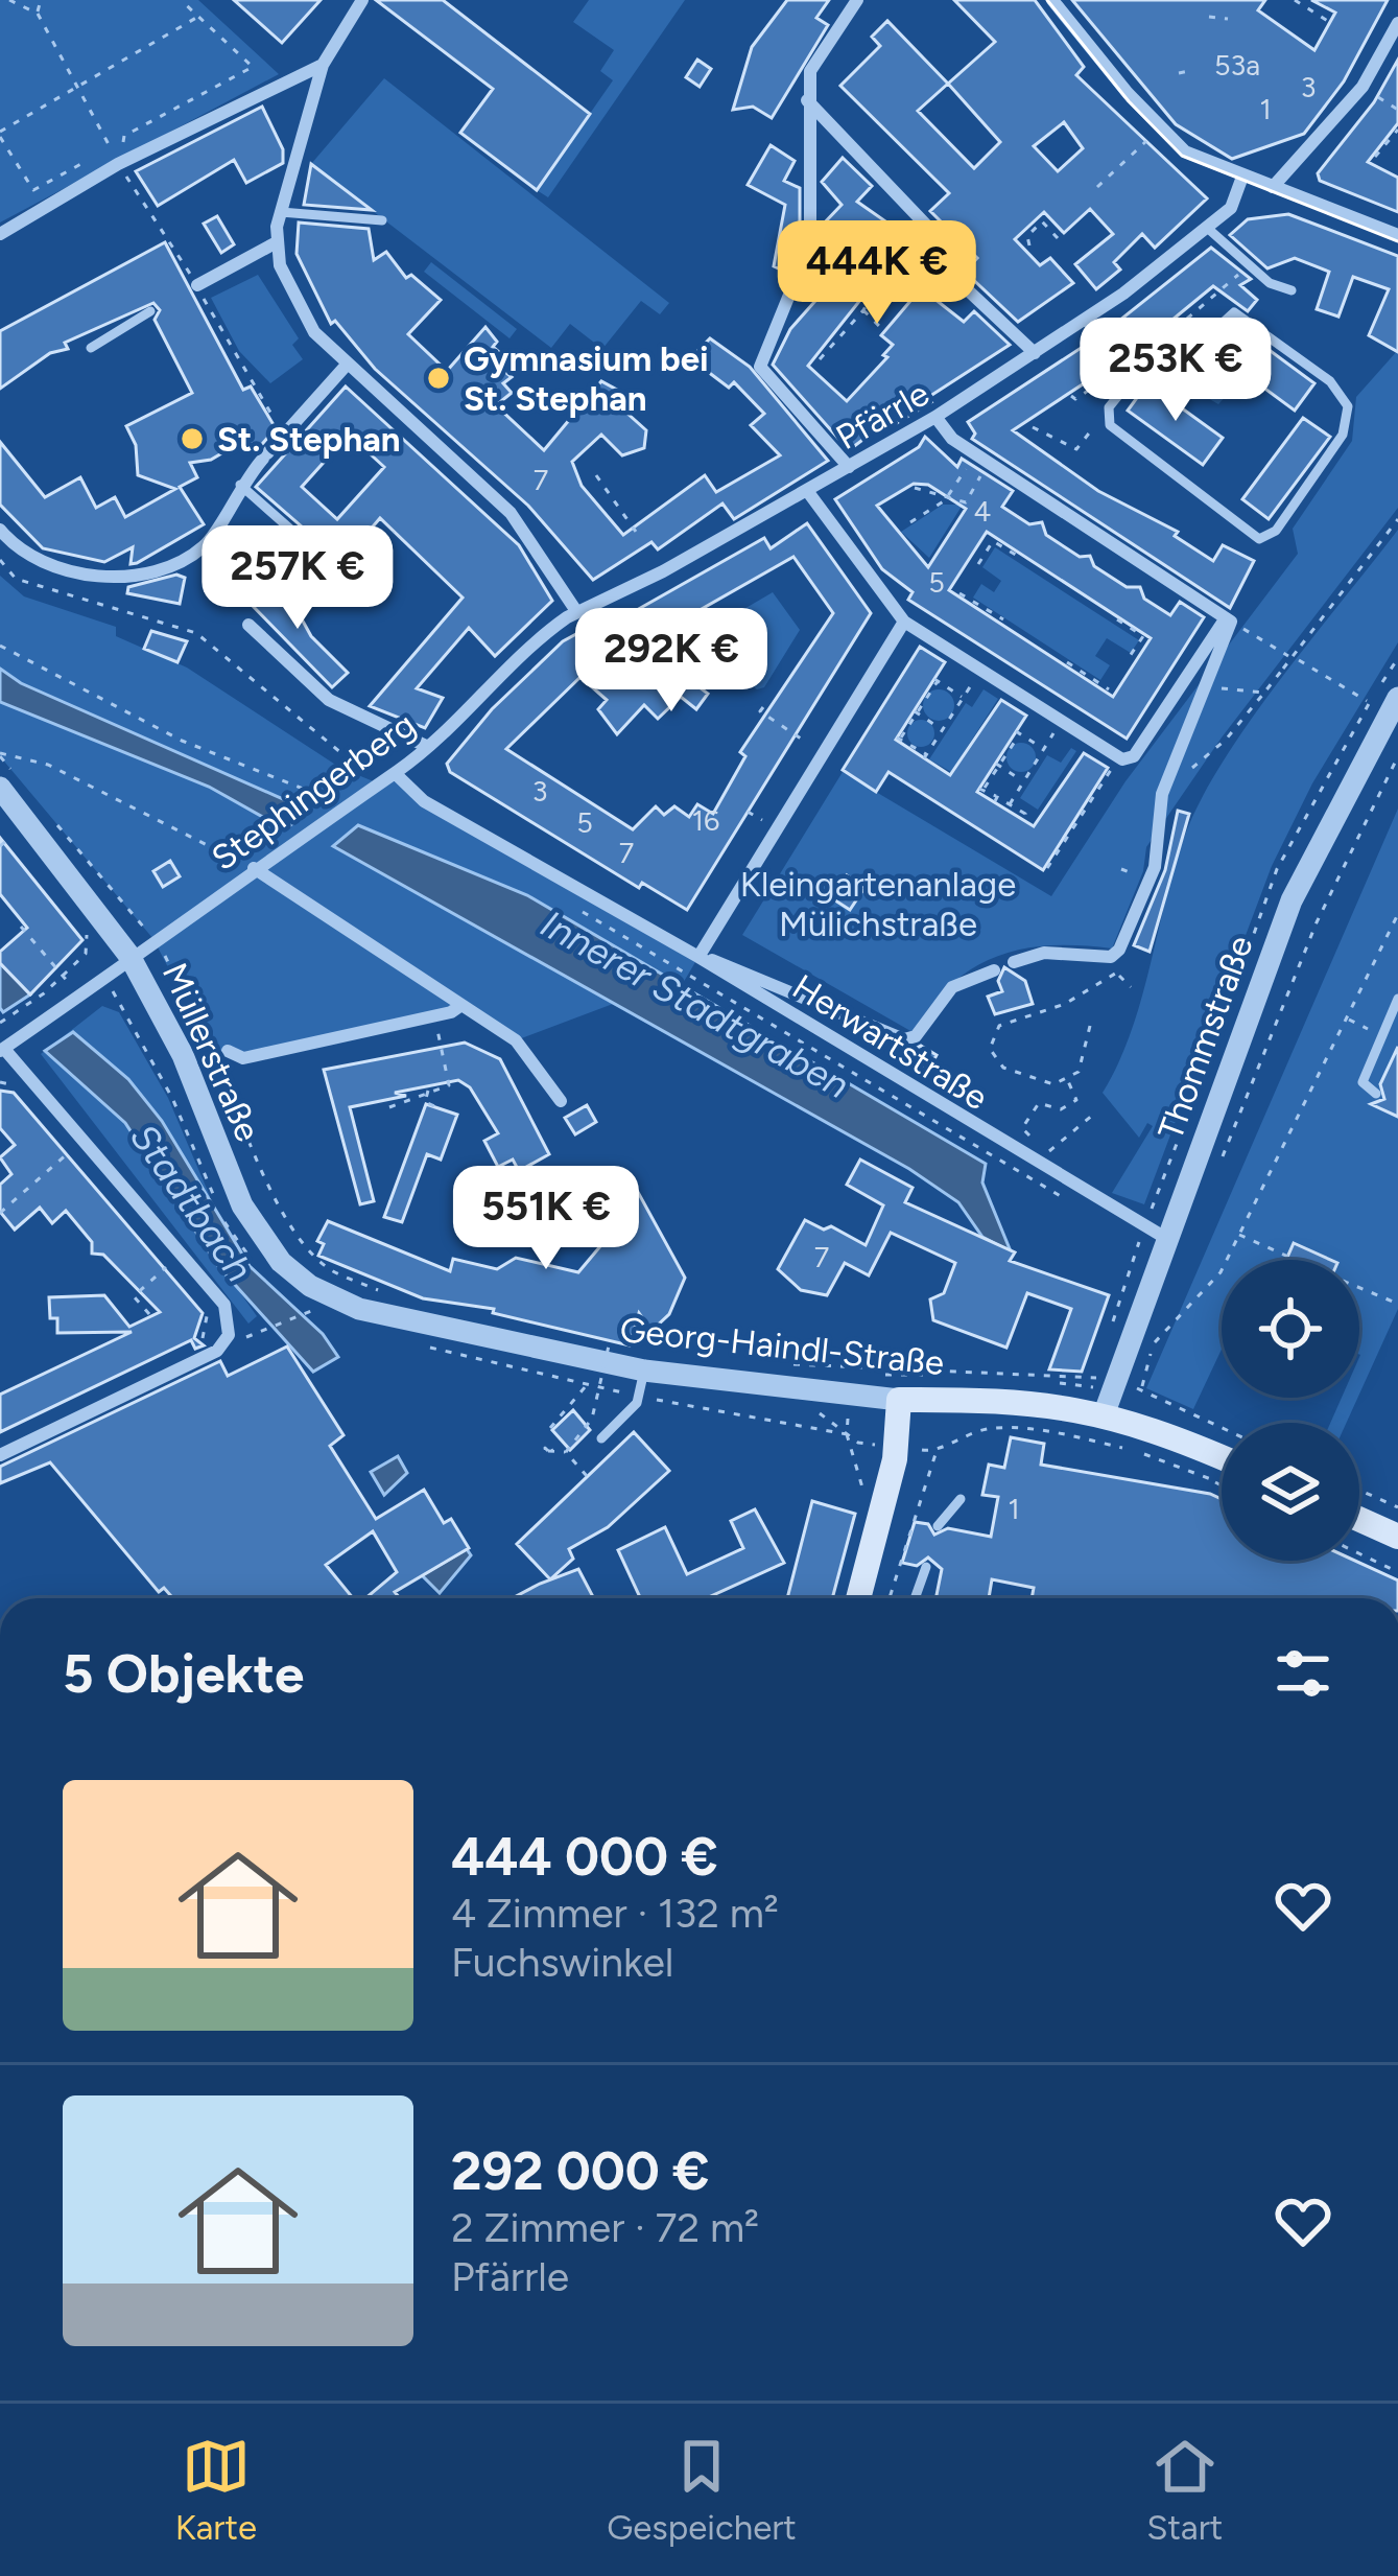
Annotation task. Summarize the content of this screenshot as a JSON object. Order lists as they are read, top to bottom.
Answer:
{
  "streets": {
    "main road": ["Georg-Haindl-Straße"],
    "street": [
      "Pfärrle",
      "Stephingerberg",
      "Thommstraße",
      "Herwartstraße",
      "Müllerstraße"
    ]
  },
  "crossings": [
    ["Pfärrle", "Stephingerberg"],
    ["Stephingerberg", "Herwartstraße"],
    ["Stephingerberg", "Müllerstraße"],
    ["Thommstraße", "Herwartstraße"],
    ["Thommstraße", "Georg-Haindl-Straße"],
    ["Müllerstraße", "Georg-Haindl-Straße"]
  ],
  "water": ["Innerer Stadtgraben", "Stadtbach"],
  "parks": ["Kleingartenanlage Mülichstraße"],
  "places": ["Gymnasium bei St. Stephan", "St. Stephan"],
  "house_numbers": [
    "53a",
    "3",
    "1",
    "7",
    "4",
    "5",
    "3",
    "16",
    "5",
    "7",
    "7",
    "1"
  ],
  "page": {
    "price": [
      "444K €",
      "253K €",
      "257K €",
      "292K €",
      "551K €"
    ],
    "heading": "5 Objekte",
    "list": [
      {
        "name": "444 000 €",
        "note": "4 Zimmer · 132 m² · Fuchswinkel"
      },
      {
        "name": "292 000 €",
        "note": "2 Zimmer · 72 m² · Pfärrle"
      }
    ],
    "tabs": ["Karte", "Gespeichert", "Start"]
  }
}
